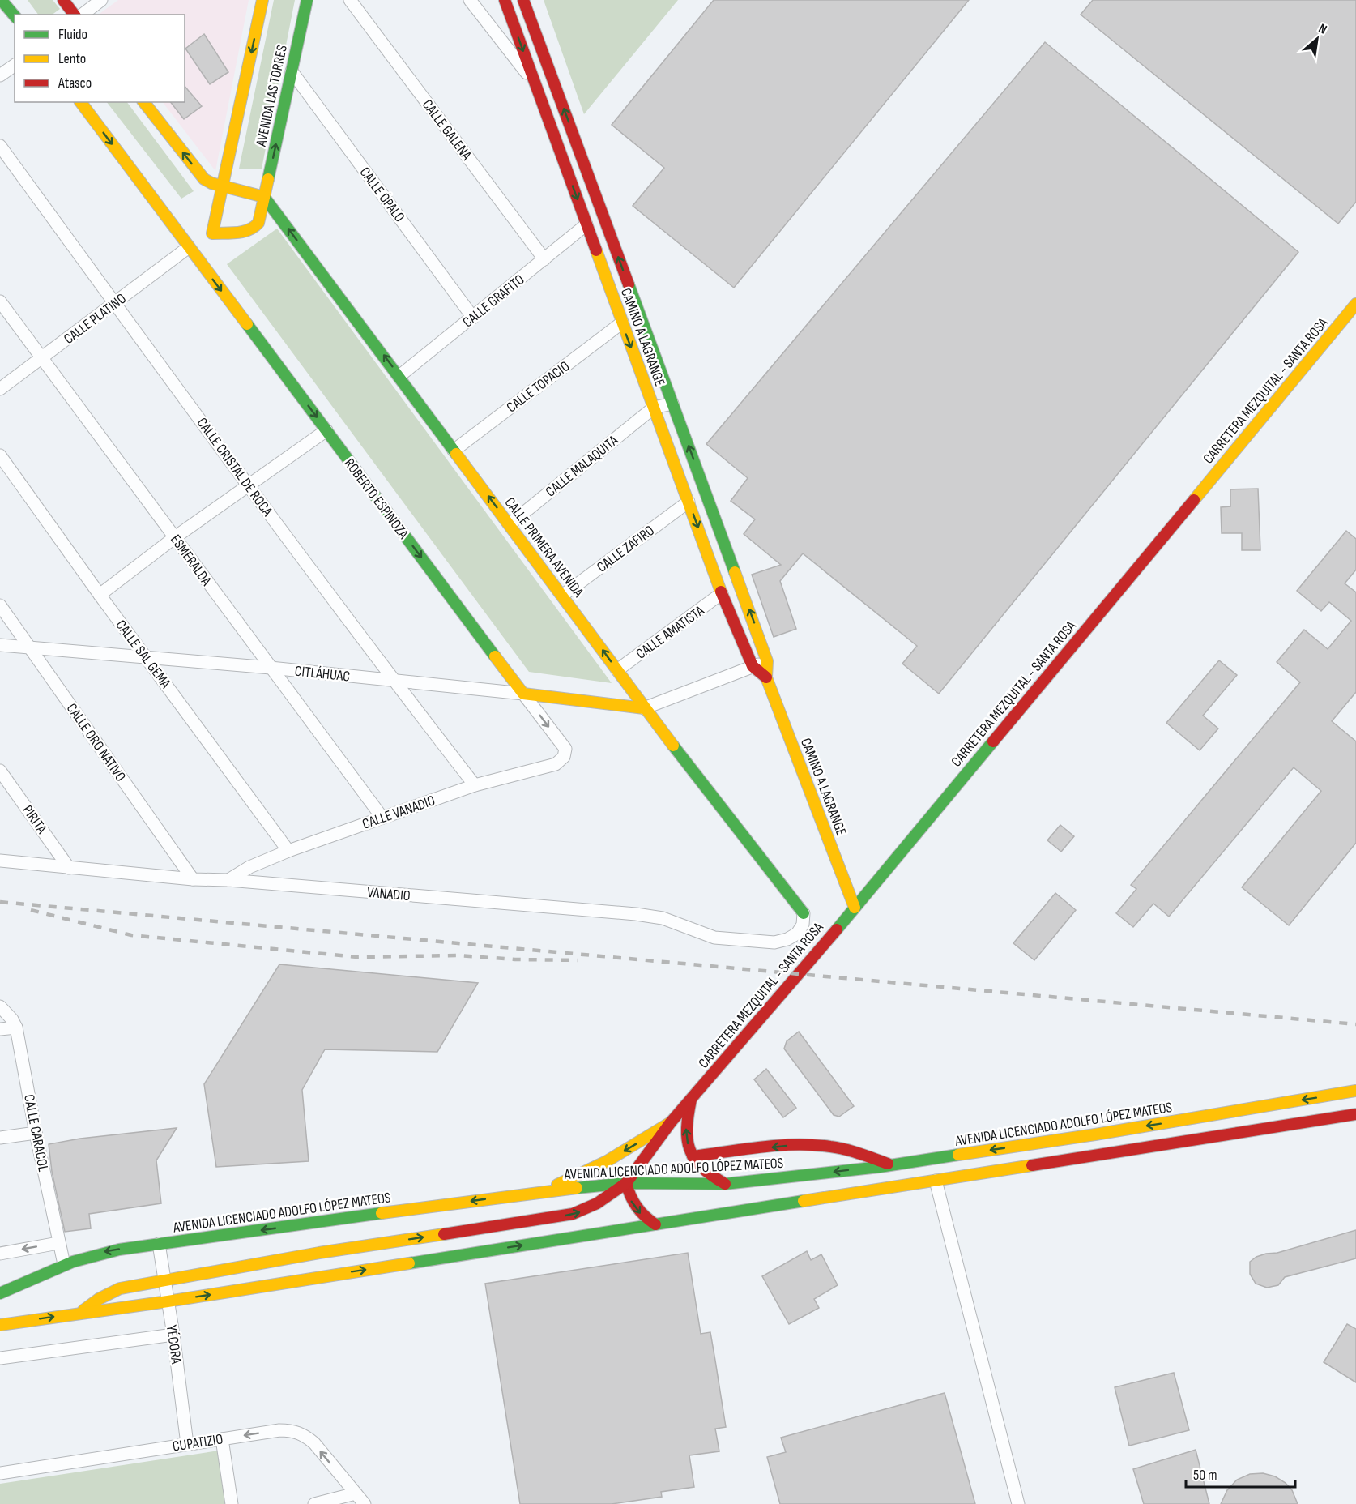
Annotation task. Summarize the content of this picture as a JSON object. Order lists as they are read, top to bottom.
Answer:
{
  "streets": {
    "main road": [
      "AVENIDA LAS TORRES",
      "CAMINO A LAGRANGE",
      "CARRETERA MEZQUITAL - SANTA ROSA",
      "ROBERTO ESPINOZA",
      "CALLE PRIMERA AVENIDA",
      "CITLÁHUAC",
      "AVENIDA LICENCIADO ADOLFO LÓPEZ MATEOS"
    ],
    "street": [
      "CALLE GALENA",
      "CALLE ÓPALO",
      "CALLE GRAFITO",
      "CALLE PLATINO",
      "CALLE TOPACIO",
      "CALLE MALAQUITA",
      "CALLE CRISTAL DE ROCA",
      "CALLE ZAFIRO",
      "ESMERALDA",
      "CALLE AMATISTA",
      "CALLE SAL GEMA",
      "CALLE ORO NATIVO",
      "CALLE VANADIO",
      "PIRITA",
      "VANADIO",
      "CALLE CARACOL",
      "YÉCORA",
      "CUPATIZIO"
    ]
  },
  "crossings": [
    ["AVENIDA LAS TORRES", "CALLE ÓPALO"],
    ["AVENIDA LAS TORRES", "CALLE PLATINO"],
    ["AVENIDA LAS TORRES", "ROBERTO ESPINOZA"],
    ["AVENIDA LAS TORRES", "CALLE PRIMERA AVENIDA"],
    ["CALLE GALENA", "CALLE GRAFITO"],
    ["CALLE ÓPALO", "CALLE GRAFITO"],
    ["CALLE GRAFITO", "CAMINO A LAGRANGE"],
    ["CALLE GRAFITO", "CALLE PRIMERA AVENIDA"],
    ["CALLE PLATINO", "CALLE CRISTAL DE ROCA"],
    ["CALLE PLATINO", "ROBERTO ESPINOZA"],
    ["CALLE PLATINO", "ESMERALDA"],
    ["CAMINO A LAGRANGE", "CALLE TOPACIO"],
    ["CAMINO A LAGRANGE", "CARRETERA MEZQUITAL - SANTA ROSA"],
    ["CAMINO A LAGRANGE", "CALLE MALAQUITA"],
    ["CAMINO A LAGRANGE", "CALLE ZAFIRO"],
    ["CAMINO A LAGRANGE", "CALLE AMATISTA"],
    ["CALLE TOPACIO", "CALLE PRIMERA AVENIDA"],
    ["CALLE MALAQUITA", "CALLE PRIMERA AVENIDA"],
    ["CALLE CRISTAL DE ROCA", "CITLÁHUAC"],
    ["CALLE CRISTAL DE ROCA", "CALLE VANADIO"],
    ["ROBERTO ESPINOZA", "CITLÁHUAC"],
    ["ROBERTO ESPINOZA", "CALLE VANADIO"],
    ["CALLE PRIMERA AVENIDA", "CALLE ZAFIRO"],
    ["CALLE PRIMERA AVENIDA", "CALLE AMATISTA"],
    ["CALLE PRIMERA AVENIDA", "CITLÁHUAC"],
    ["CALLE PRIMERA AVENIDA", "VANADIO"],
    ["ESMERALDA", "CITLÁHUAC"],
    ["ESMERALDA", "CALLE VANADIO"],
    ["CALLE SAL GEMA", "CITLÁHUAC"],
    ["CALLE SAL GEMA", "CALLE VANADIO"],
    ["CITLÁHUAC", "CALLE ORO NATIVO"],
    ["CALLE ORO NATIVO", "VANADIO"],
    ["CALLE VANADIO", "VANADIO"],
    ["PIRITA", "VANADIO"],
    ["AVENIDA LICENCIADO ADOLFO LÓPEZ MATEOS", "CALLE CARACOL"],
    ["AVENIDA LICENCIADO ADOLFO LÓPEZ MATEOS", "YÉCORA"],
    ["YÉCORA", "CUPATIZIO"]
  ],
  "one_way": ["ROBERTO ESPINOZA", "CALLE PRIMERA AVENIDA", "CUPATIZIO"],
  "legend": ["Fluido", "Lento", "Atasco"],
  "scale_bar": "50 m",
  "north": "top right"
}
